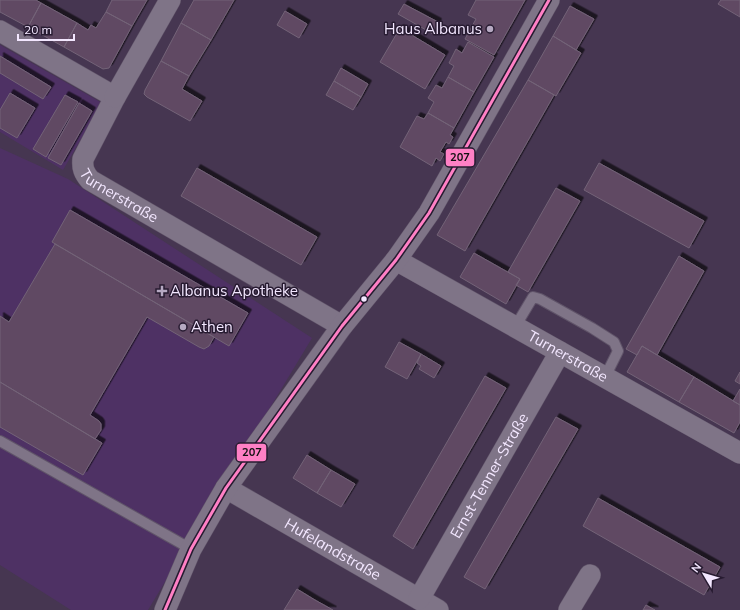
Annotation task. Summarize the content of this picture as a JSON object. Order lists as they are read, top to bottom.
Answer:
{
  "streets": {
    "street": ["Turnerstraße", "Ernst-Tenner-Straße", "Hufelandstraße"]
  },
  "crossings": [
    ["Turnerstraße", "Ernst-Tenner-Straße"],
    ["Ernst-Tenner-Straße", "Hufelandstraße"]
  ],
  "places": {
    "other": ["Haus Albanus", "Athen"],
    "health": ["Albanus Apotheke"]
  },
  "lines": ["transit line 207"],
  "scale_bar": "20 m",
  "north": "top left"
}
